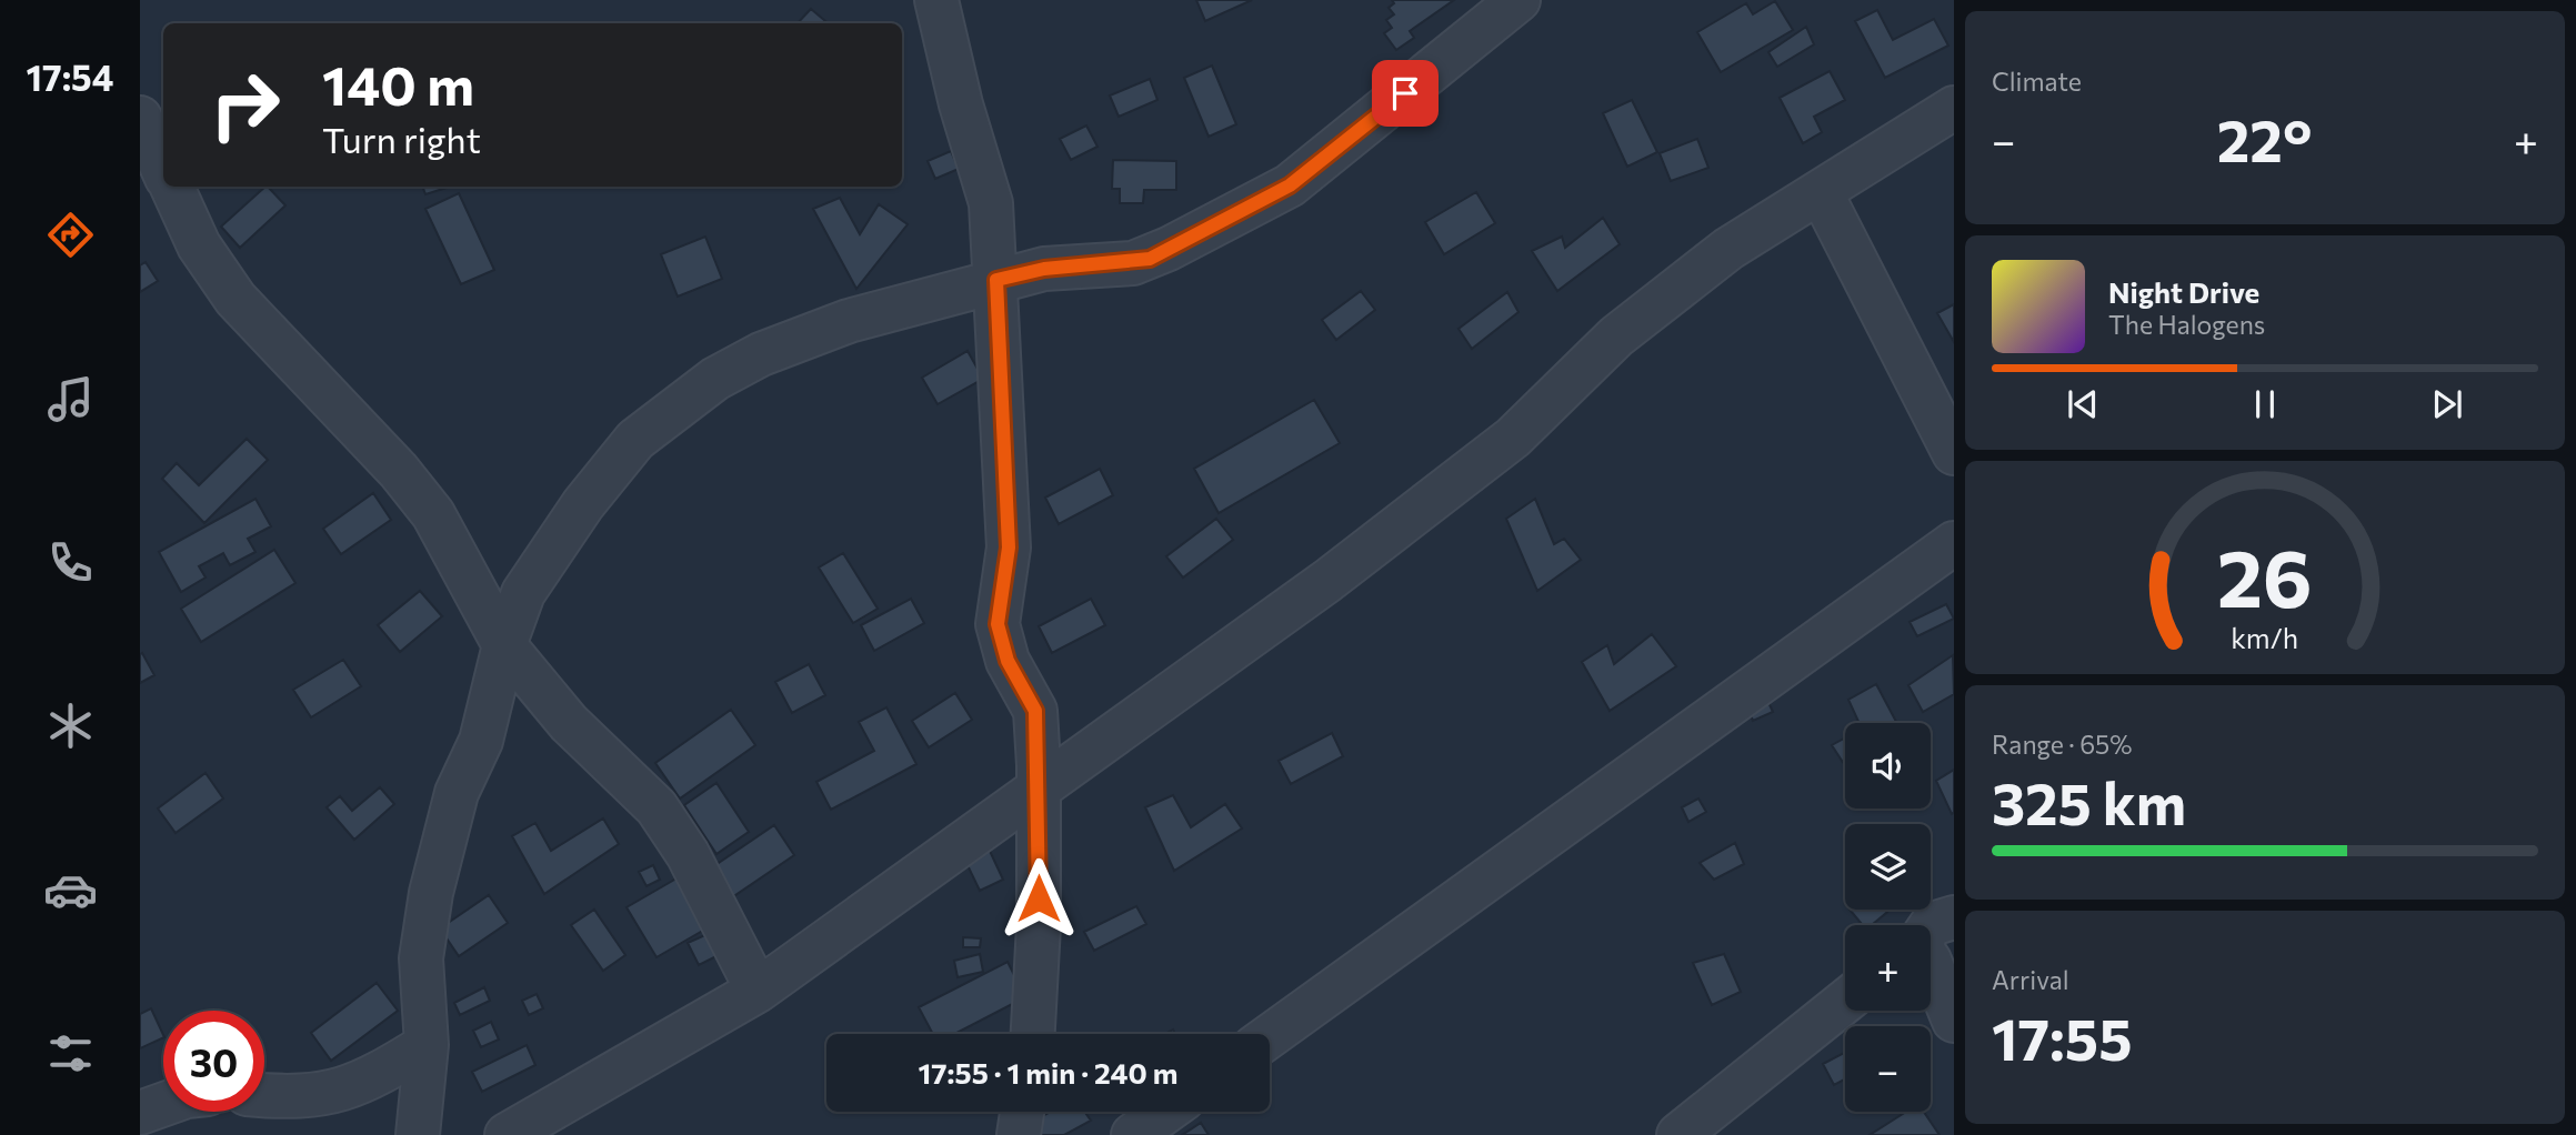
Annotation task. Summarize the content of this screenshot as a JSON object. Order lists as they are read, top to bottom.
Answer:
{
  "page": {
    "tabs": "17:54",
    "tile": [
      "Climate",
      ["Range · 65%", "325 km"],
      ["Arrival", "17:55"]
    ],
    "turn": ["140 m", "Turn right"],
    "heat": ["−", "22°", "+"],
    "song": ["Night Drive", "The Halogens"],
    "map_buttons": ["+", "−"],
    "limit": "30",
    "trip": "17:55 · 1 min · 240 m",
    "gauge": ["26", "km/h"]
  }
}
